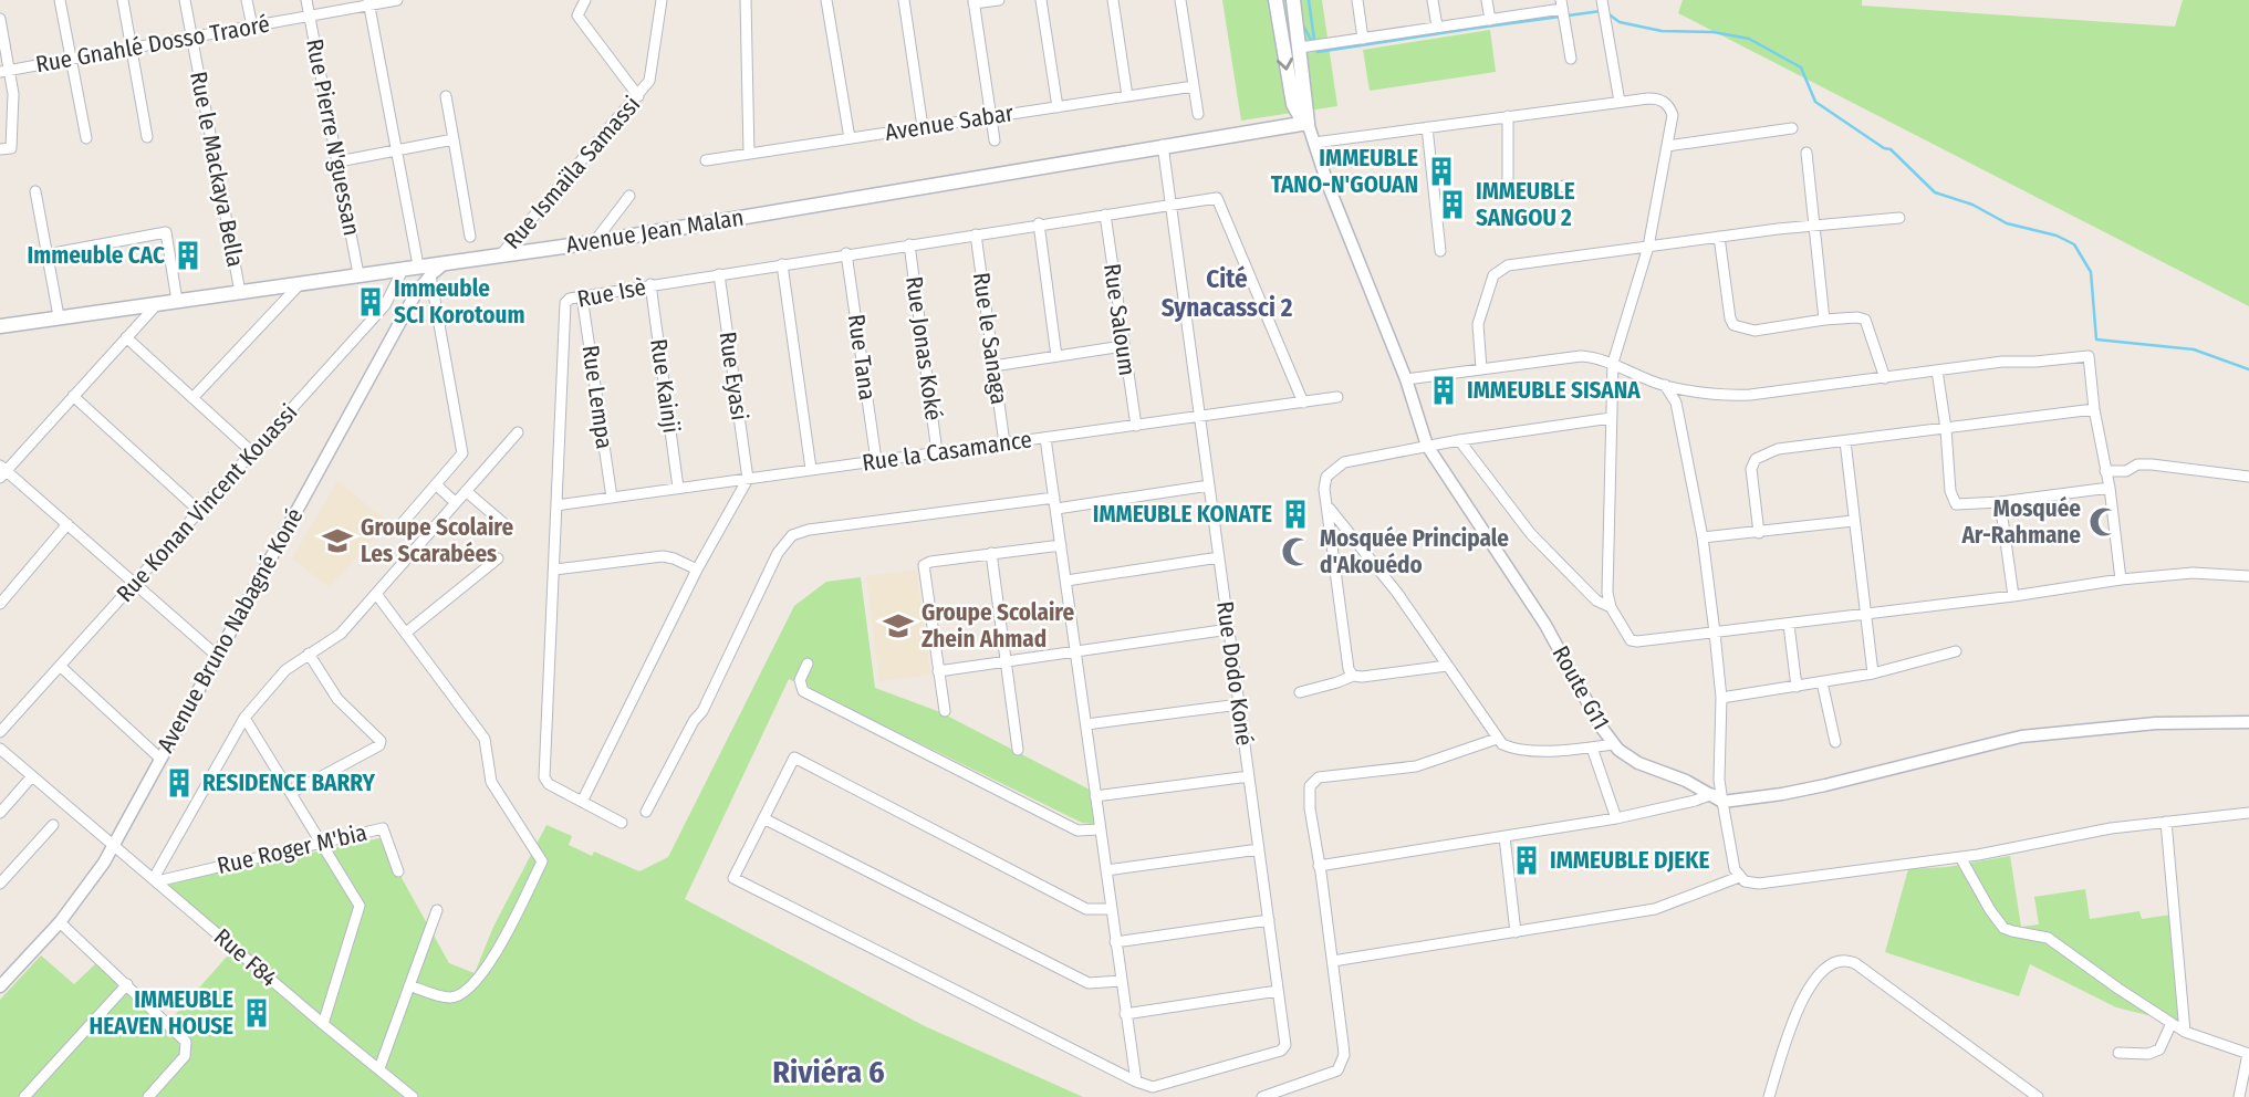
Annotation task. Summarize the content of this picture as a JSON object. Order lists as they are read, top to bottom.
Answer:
{
  "streets": {
    "main road": ["Avenue Jean Malan"],
    "street": [
      "Rue Gnahlé Dosso Traoré",
      "Avenue Sabar",
      "Rue Pierre N'guessan",
      "Rue le Mackaya Bella",
      "Rue Ismaïla Samassi",
      "Rue Isè",
      "Rue Saloum",
      "Rue le Sanaga",
      "Rue Jonas Koké",
      "Rue Tana",
      "Rue Eyasi",
      "Rue Kainji",
      "Rue Lempa",
      "Rue la Casamance",
      "Rue Konan Vincent Kouassi",
      "Avenue Bruno Nabagné Koné",
      "Rue Dodo Koné",
      "Route G11",
      "Rue Roger M'bia",
      "Rue F84"
    ]
  },
  "crossings": [
    ["Rue Gnahlé Dosso Traoré", "Rue Pierre N'guessan"],
    ["Rue Gnahlé Dosso Traoré", "Rue le Mackaya Bella"],
    ["Rue Pierre N'guessan", "Avenue Jean Malan"],
    ["Rue le Mackaya Bella", "Avenue Jean Malan"],
    ["Rue Ismaïla Samassi", "Avenue Jean Malan"],
    ["Avenue Jean Malan", "Rue Konan Vincent Kouassi"],
    ["Avenue Jean Malan", "Avenue Bruno Nabagné Koné"],
    ["Avenue Jean Malan", "Rue Dodo Koné"],
    ["Avenue Jean Malan", "Route G11"],
    ["Rue Isè", "Rue Saloum"],
    ["Rue Isè", "Rue le Sanaga"],
    ["Rue Isè", "Rue Jonas Koké"],
    ["Rue Isè", "Rue Tana"],
    ["Rue Isè", "Rue Eyasi"],
    ["Rue Isè", "Rue Kainji"],
    ["Rue Isè", "Rue Lempa"],
    ["Rue Isè", "Rue la Casamance"],
    ["Rue Isè", "Rue Dodo Koné"],
    ["Rue Saloum", "Rue la Casamance"],
    ["Rue le Sanaga", "Rue la Casamance"],
    ["Rue Jonas Koké", "Rue la Casamance"],
    ["Rue Tana", "Rue la Casamance"],
    ["Rue Eyasi", "Rue la Casamance"],
    ["Rue Kainji", "Rue la Casamance"],
    ["Rue Lempa", "Rue la Casamance"],
    ["Rue la Casamance", "Rue Dodo Koné"],
    ["Avenue Bruno Nabagné Koné", "Rue F84"],
    ["Rue Roger M'bia", "Rue F84"]
  ],
  "districts": ["Cité Synacassci 2", "Riviéra 6"],
  "places": {
    "building": [
      "IMMEUBLE TANO-N'GOUAN",
      "IMMEUBLE SANGOU 2",
      "Immeuble CAC",
      "Immeuble SCI Korotoum",
      "IMMEUBLE SISANA",
      "IMMEUBLE KONATE",
      "RESIDENCE BARRY",
      "IMMEUBLE DJEKE",
      "IMMEUBLE HEAVEN HOUSE"
    ],
    "mosque": ["Mosquée Ar-Rahmane", "Mosquée Principale d'Akouédo"],
    "school or university": ["Groupe Scolaire Les Scarabées", "Groupe Scolaire Zhein Ahmad"]
  }
}
